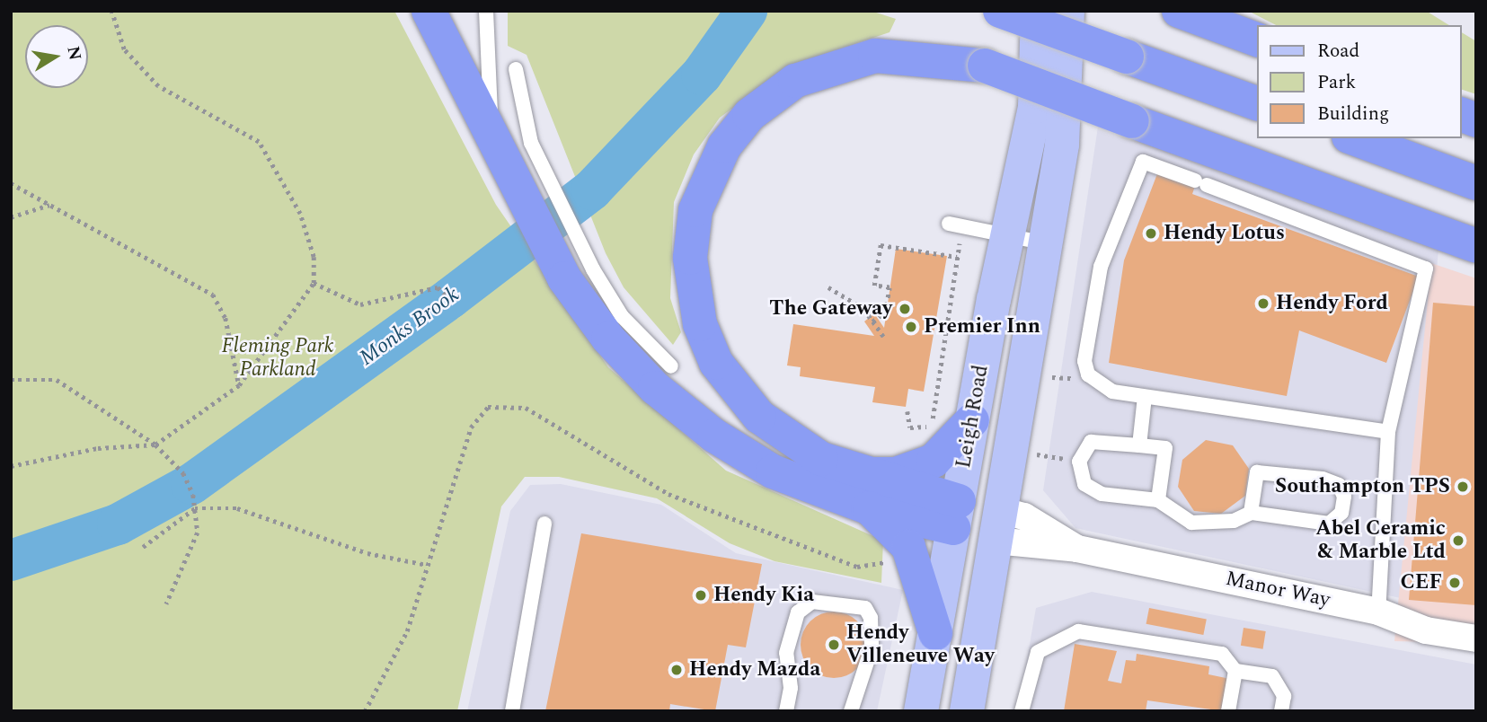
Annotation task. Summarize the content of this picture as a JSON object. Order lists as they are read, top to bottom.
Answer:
{
  "streets": {
    "main road": ["Leigh Road"],
    "street": ["Manor Way"]
  },
  "crossings": [
    ["Leigh Road", "Manor Way"]
  ],
  "water": ["Monks Brook"],
  "parks": ["Fleming Park Parkland"],
  "places": [
    "Hendy Lotus",
    "Hendy Ford",
    "The Gateway",
    "Premier Inn",
    "Southampton TPS",
    "Abel Ceramic & Marble Ltd",
    "CEF",
    "Hendy Kia",
    "Hendy Villeneuve Way",
    "Hendy Mazda"
  ],
  "legend": ["Road", "Park", "Building"],
  "north": "right"
}
